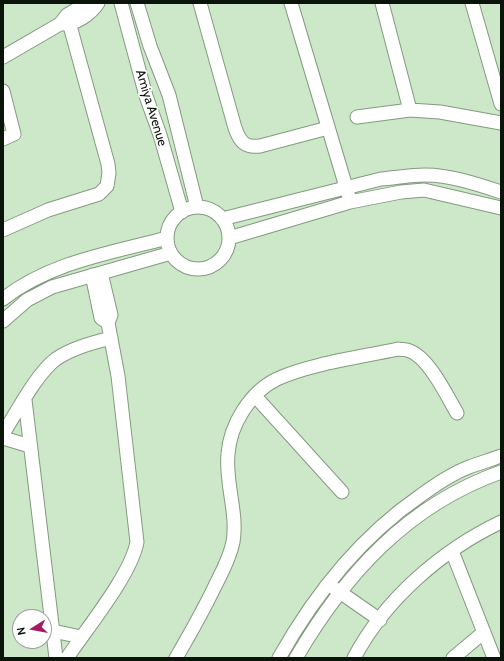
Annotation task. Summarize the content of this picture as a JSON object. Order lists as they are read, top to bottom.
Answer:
{
  "streets": {
    "street": ["Amiya Avenue"]
  },
  "north": "left"
}
